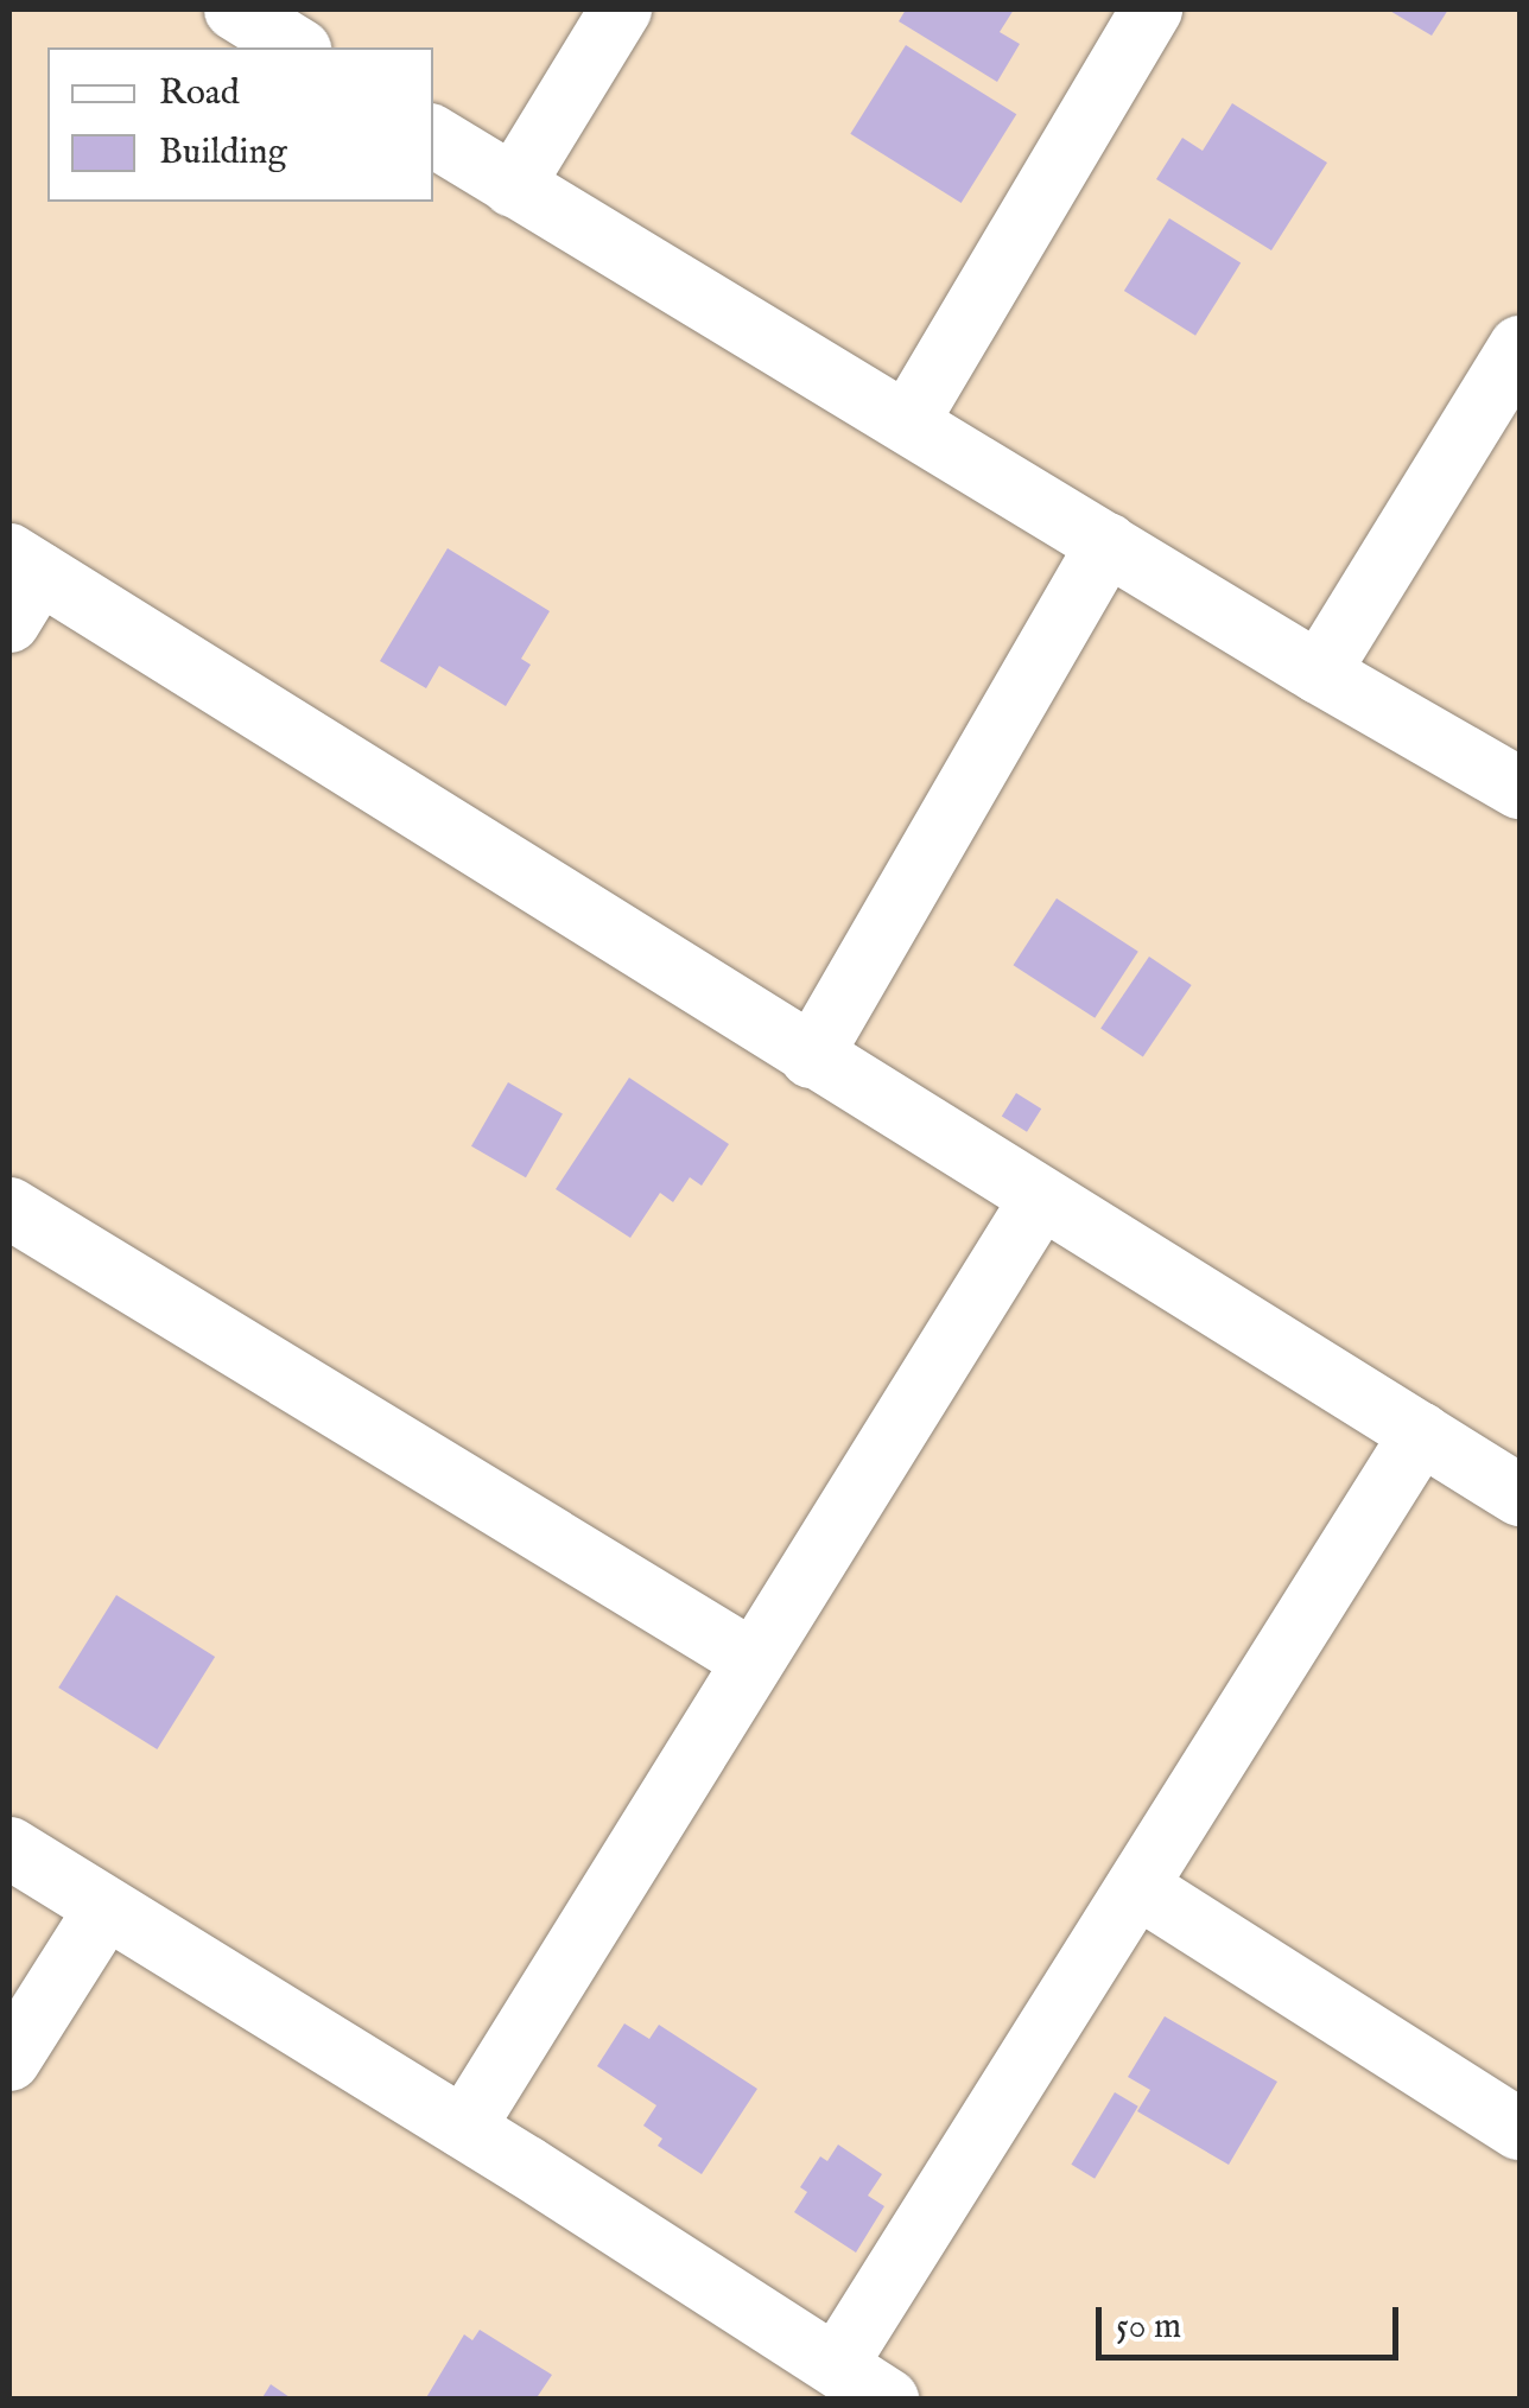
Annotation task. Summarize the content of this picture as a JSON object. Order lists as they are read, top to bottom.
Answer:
{
  "legend": ["Road", "Building"],
  "scale_bar": "50 m"
}
